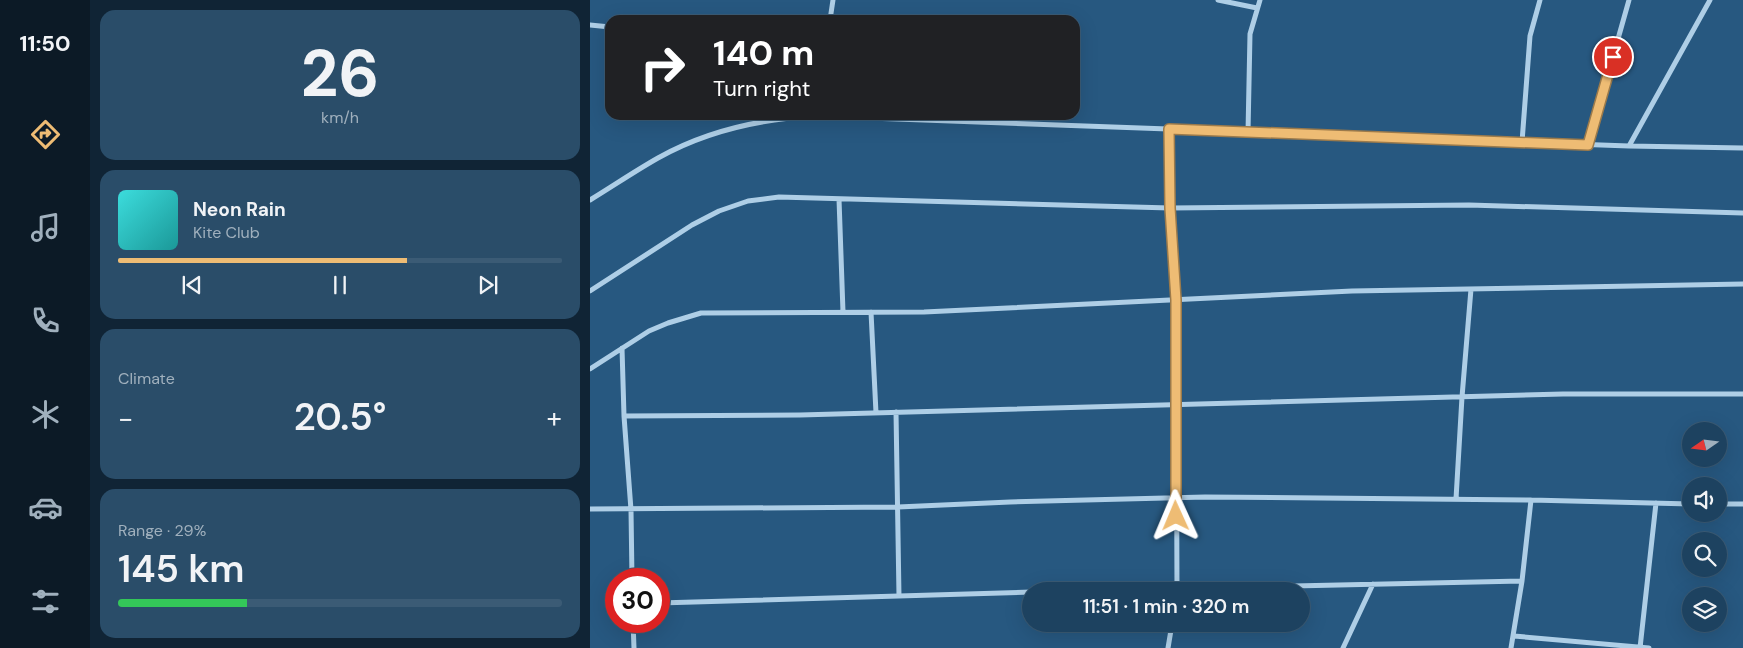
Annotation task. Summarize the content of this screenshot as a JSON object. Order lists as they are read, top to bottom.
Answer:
{
  "north": "left",
  "page": {
    "tabs": "11:50",
    "tile": [
      ["26", "km/h"],
      "Climate",
      ["Range · 29%", "145 km"]
    ],
    "turn": ["140 m", "Turn right"],
    "song": ["Neon Rain", "Kite Club"],
    "heat": ["−", "20.5°", "+"],
    "limit": "30",
    "trip": "11:51 · 1 min · 320 m"
  }
}
